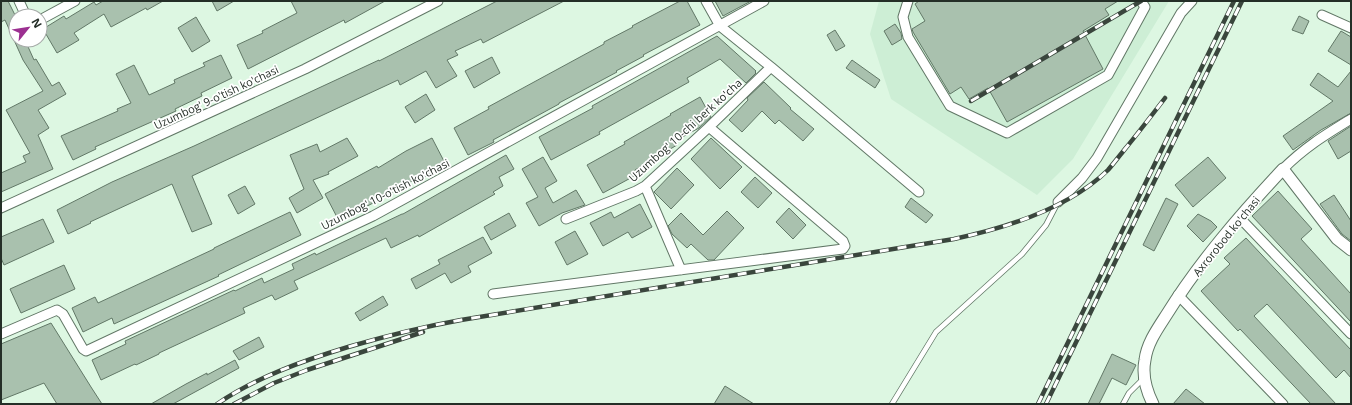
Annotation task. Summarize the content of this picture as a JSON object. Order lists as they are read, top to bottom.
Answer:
{
  "streets": {
    "street": [
      "Uzumbog' 9-o'tish ko'chasi",
      "Uzumbog' 10-chi berk ko'cha",
      "Uzumbog' 10-o'tish ko'chasi",
      "Axrorobod ko'chasi"
    ]
  },
  "north": "top right"
}
